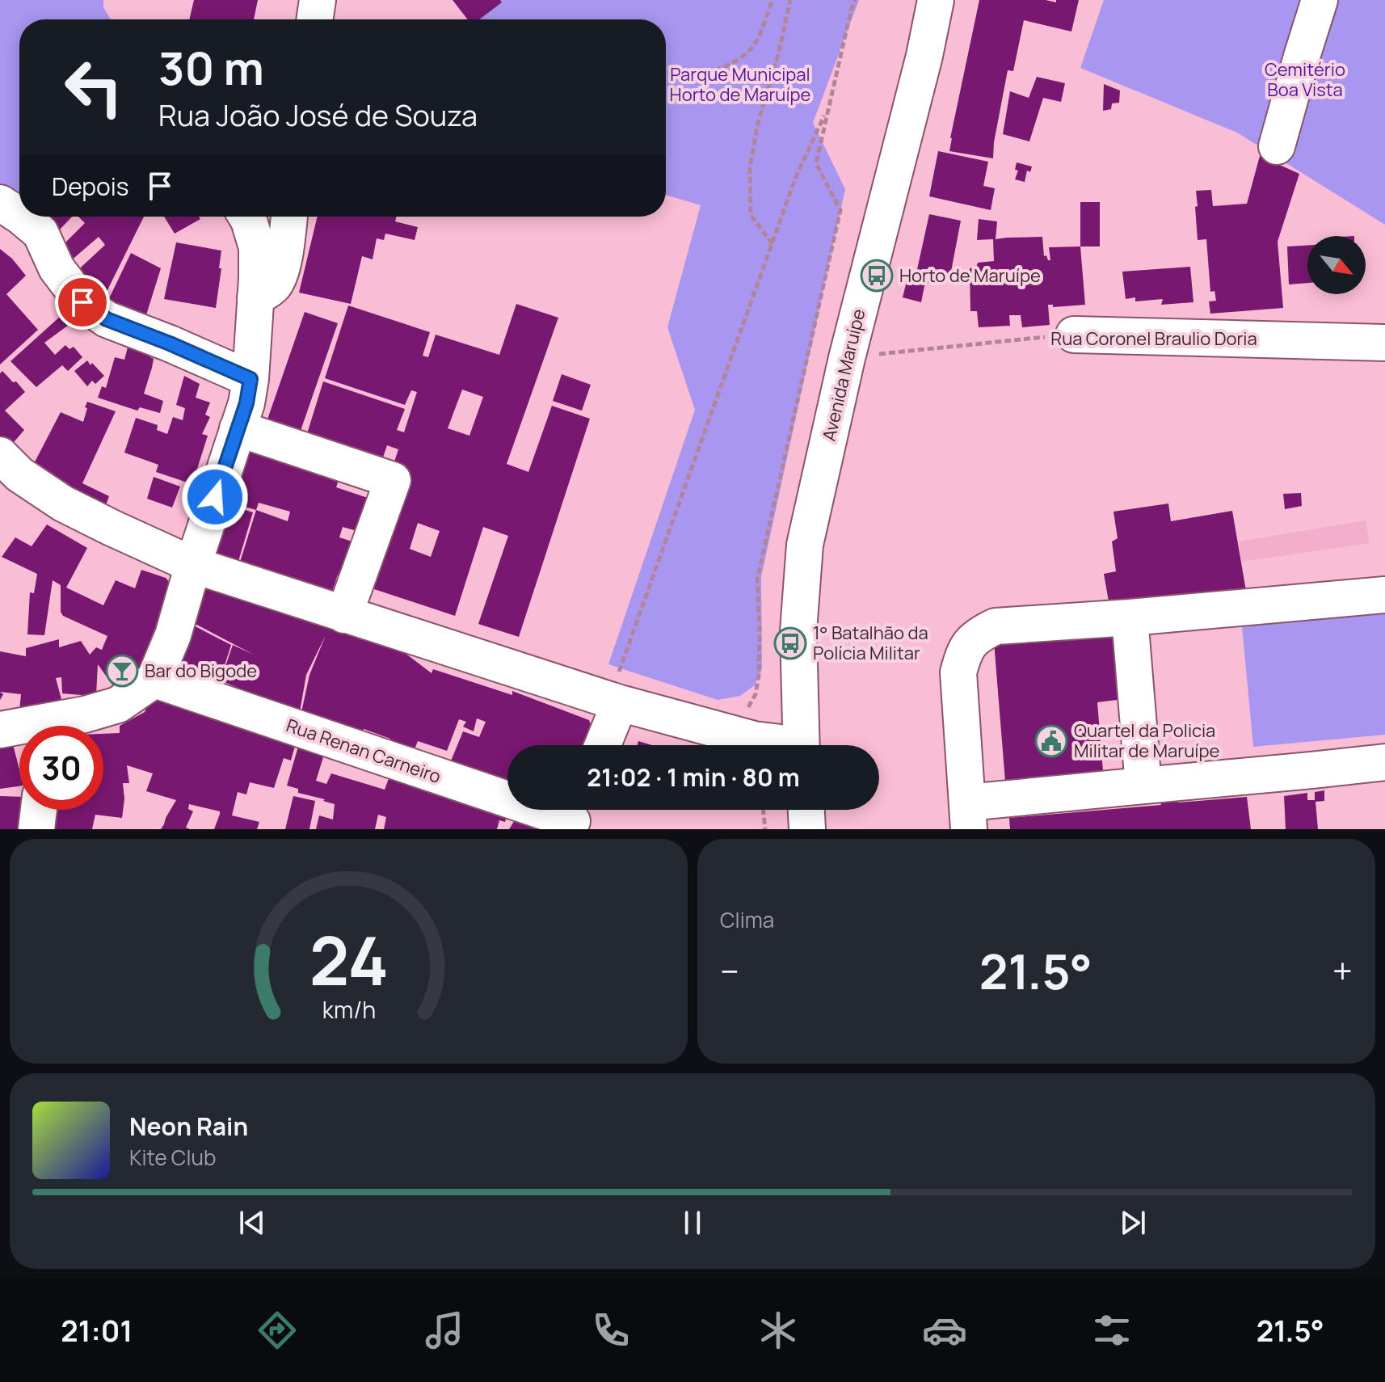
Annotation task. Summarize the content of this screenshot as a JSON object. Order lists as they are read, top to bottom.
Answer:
{
  "streets": {
    "street": ["Rua Coronel Braulio Doria", "Avenida Maruípe", "Rua Renan Carneiro"]
  },
  "crossings": [
    ["Rua Coronel Braulio Doria", "Avenida Maruípe"]
  ],
  "parks": ["Cemitério Boa Vista", "Parque Municipal Horto de Maruípe"],
  "places": {
    "bus stop": ["Horto de Maruípe", "1° Batalhão da Polícia Militar"],
    "bar": ["Bar do Bigode"],
    "public building": ["Quartel da Policia Militar de Maruípe"]
  },
  "north": "bottom right",
  "page": {
    "turn": ["30 m", "Rua João José de Souza"],
    "then": "Depois",
    "limit": "30",
    "trip": "21:02 · 1 min · 80 m",
    "tile": "Clima",
    "heat": ["−", "21.5°", "+"],
    "song": ["Neon Rain", "Kite Club"],
    "tabs": ["21:01", "21.5°"],
    "gauge": ["24", "km/h"]
  }
}
